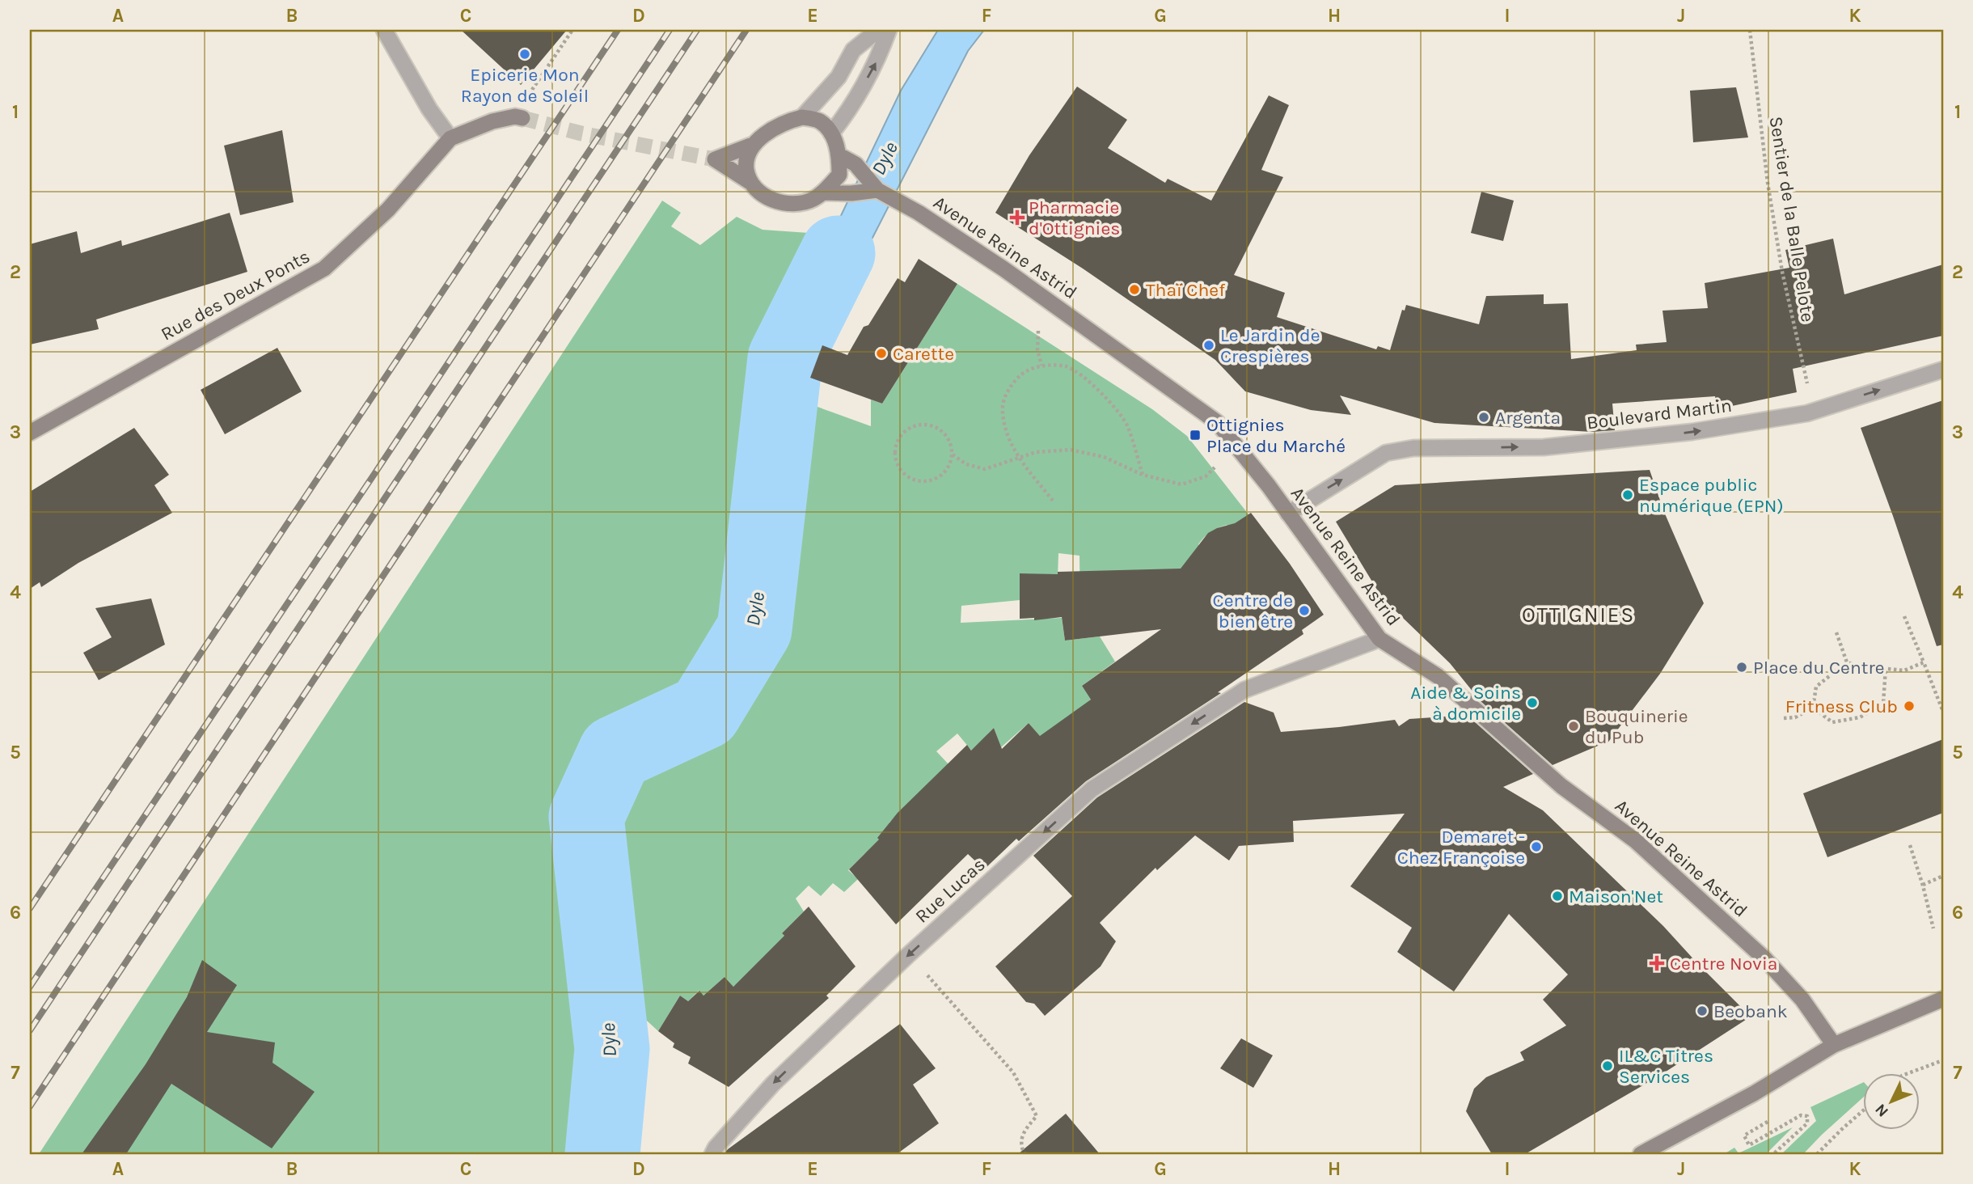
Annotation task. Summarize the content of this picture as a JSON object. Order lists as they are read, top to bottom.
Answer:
{
  "streets": {
    "main road": ["Avenue Reine Astrid", "Rue des Deux Ponts"],
    "street": ["Boulevard Martin", "Rue Lucas"],
    "path": ["Sentier de la Balle Pelote"]
  },
  "crossings": [
    ["Sentier de la Balle Pelote", "Boulevard Martin"],
    ["Avenue Reine Astrid", "Boulevard Martin"],
    ["Avenue Reine Astrid", "Rue Lucas"]
  ],
  "one_way": ["Boulevard Martin", "Rue Lucas"],
  "districts": ["OTTIGNIES"],
  "water": ["Dyle"],
  "places": {
    "other": [
      "Epicerie Mon Rayon de Soleil",
      "Thaï Chef",
      "Le Jardin de Crespières",
      "Carette",
      "Argenta",
      "Espace public numérique (EPN)",
      "Centre de bien être",
      "Place du Centre",
      "Aide & Soins à domicile",
      "Fritness Club",
      "Bouquinerie du Pub",
      "Demaret - Chez Françoise",
      "Maison'Net",
      "Beobank",
      "IL&C Titres Services"
    ],
    "health": ["Pharmacie d'Ottignies", "Centre Novia"],
    "transit": ["Ottignies Place du Marché"]
  },
  "north": "bottom left",
  "grid": {
    "columns": [
      "A",
      "B",
      "C",
      "D",
      "E",
      "F",
      "G",
      "H",
      "I",
      "J",
      "K"
    ],
    "rows": [
      "1",
      "2",
      "3",
      "4",
      "5",
      "6",
      "7"
    ]
  }
}
